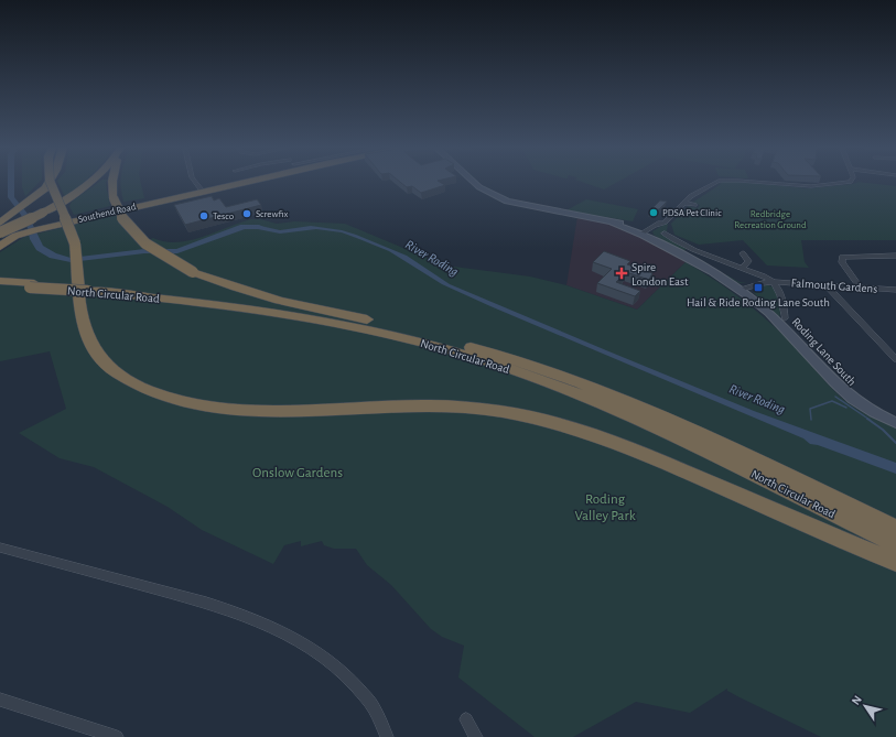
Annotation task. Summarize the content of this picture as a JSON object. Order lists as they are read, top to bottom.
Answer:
{
  "streets": {
    "highway": ["Southend Road", "North Circular Road"],
    "street": ["Falmouth Gardens", "Roding Lane South"]
  },
  "crossings": [
    ["Falmouth Gardens", "Roding Lane South"]
  ],
  "water": ["River Roding"],
  "parks": ["Redbridge Recreation Ground", "Onslow Gardens", "Roding Valley Park"],
  "places": {
    "other": ["PDSA Pet Clinic", "Screwfix", "Tesco"],
    "health": ["Spire London East"],
    "transit": ["Hail & Ride Roding Lane South"]
  },
  "north": "top left"
}
